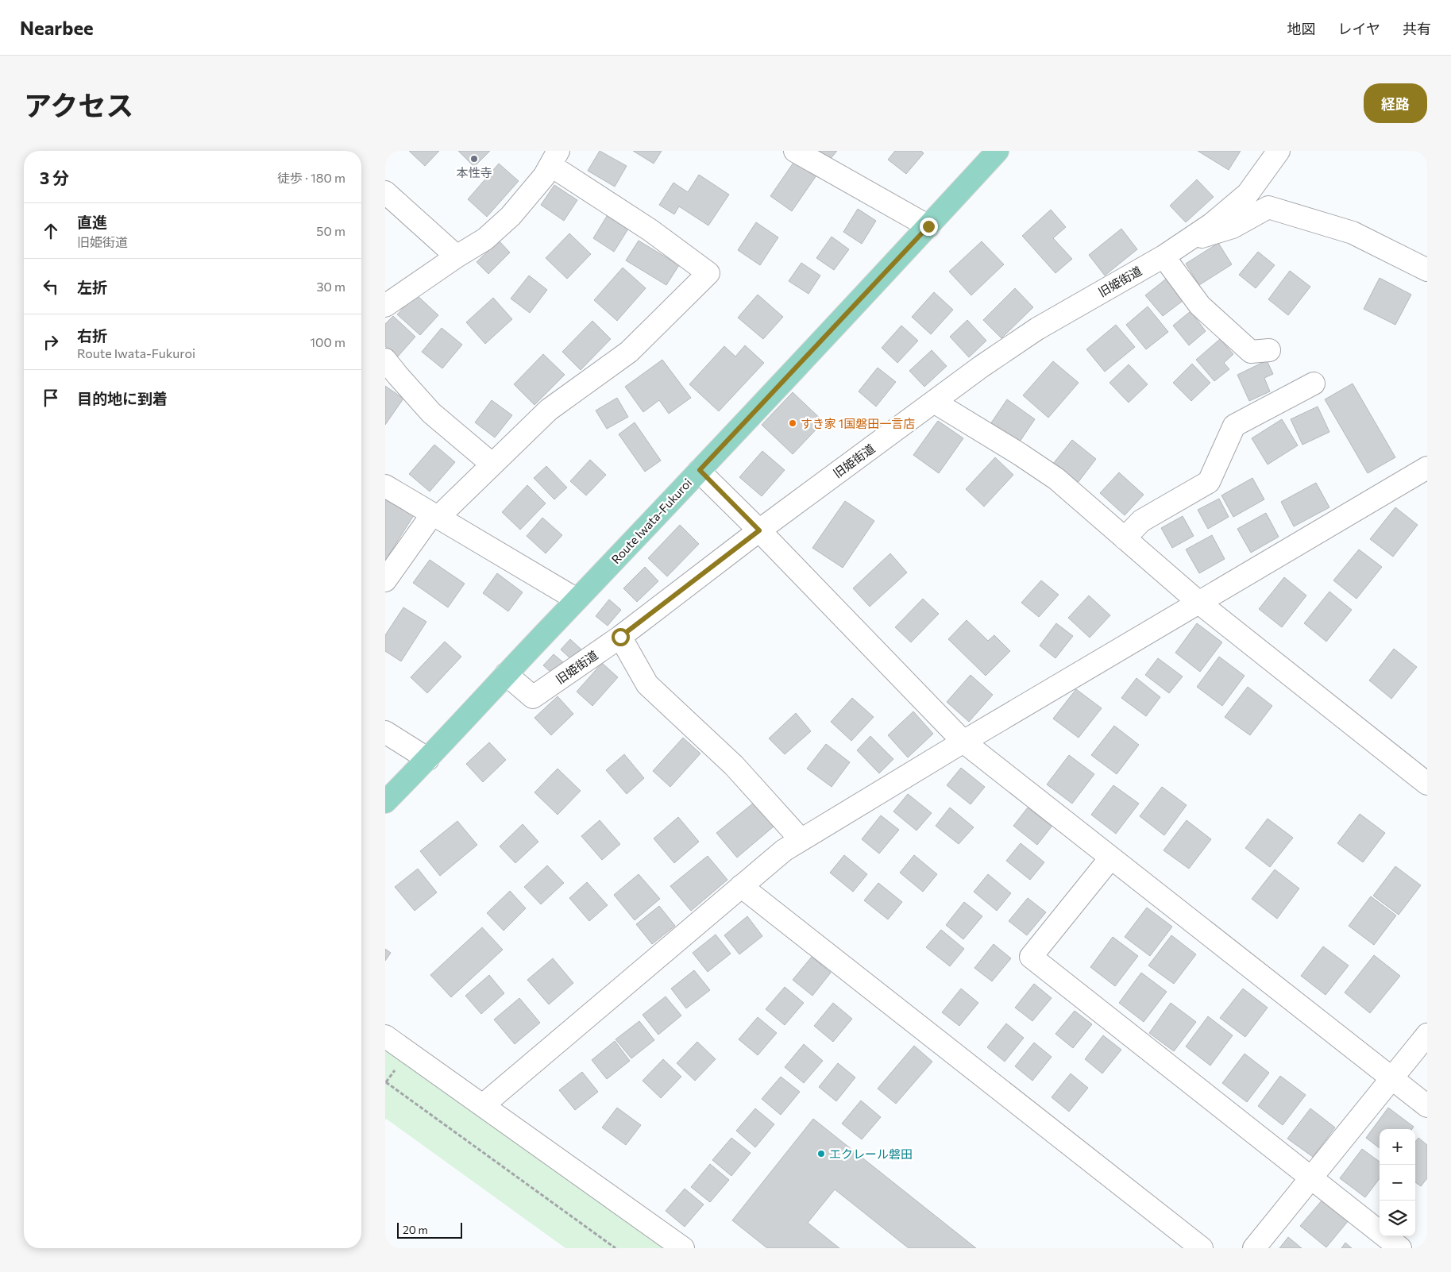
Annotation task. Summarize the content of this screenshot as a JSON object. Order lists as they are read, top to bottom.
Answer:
{
  "streets": {
    "main road": ["Route Iwata-Fukuroi"],
    "street": ["旧姫街道"]
  },
  "crossings": [
    ["旧姫街道", "Route Iwata-Fukuroi"]
  ],
  "places": ["本性寺", "すき家 1国磐田一言店", "エクレール磐田"],
  "scale_bar": "20 m",
  "page": {
    "header": "Nearbee",
    "nav": ["地図", "レイヤ", "共有"],
    "title": "アクセス",
    "buttons": "経路",
    "heading": ["3 分", "徒歩 · 180 m"],
    "list": [
      ["直進", "旧姫街道", "50 m"],
      ["左折", "30 m"],
      ["右折", "Route Iwata-Fukuroi", "100 m"],
      "目的地に到着"
    ],
    "map_buttons": ["+", "−"],
    "scale": "20 m"
  }
}
